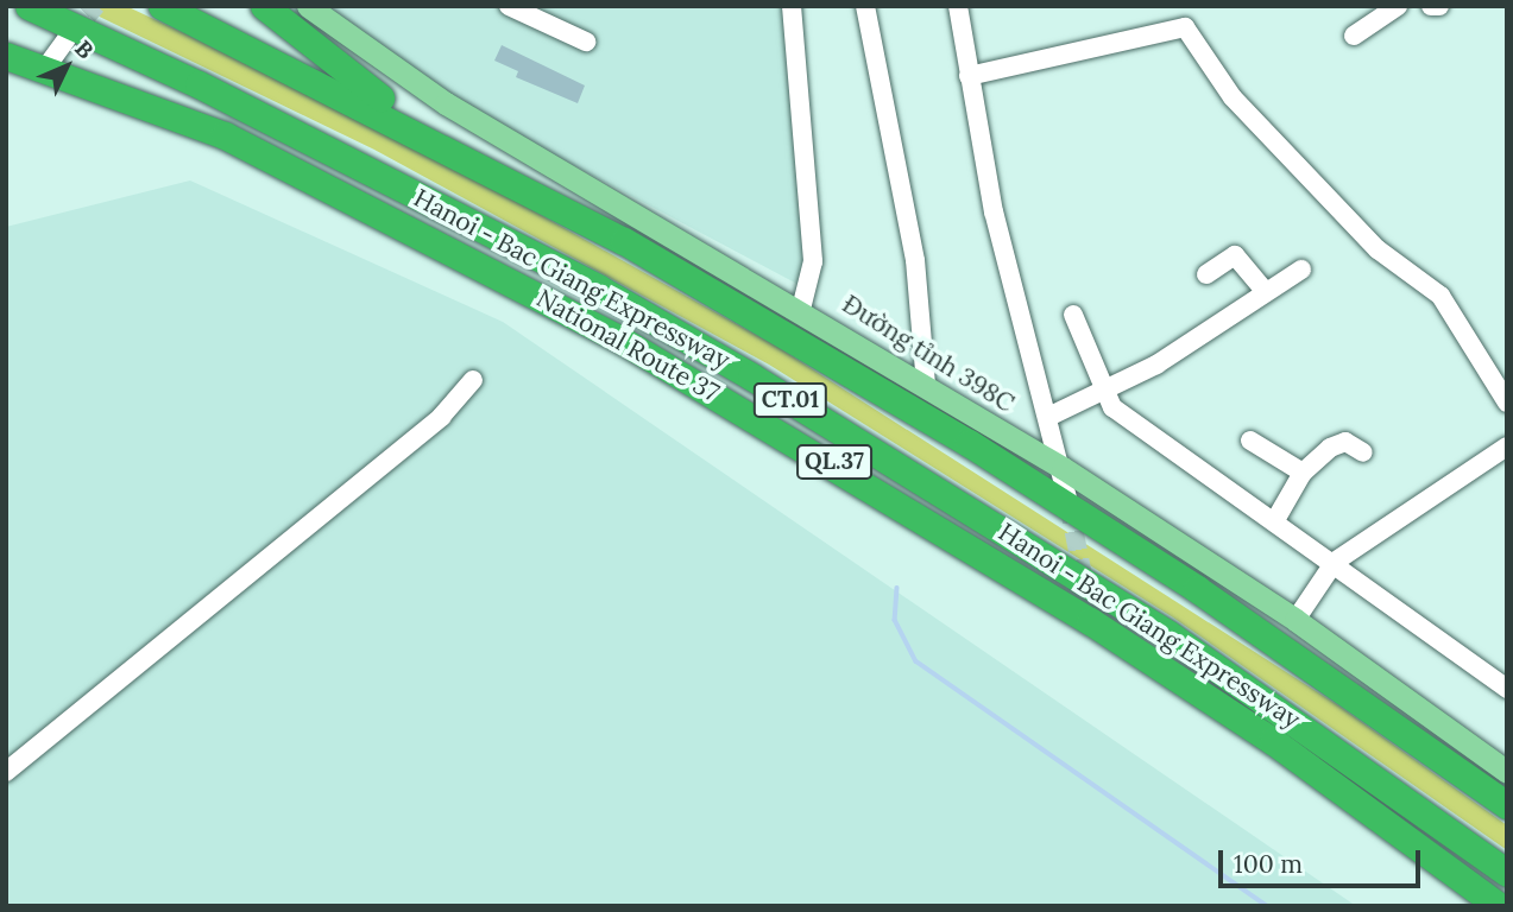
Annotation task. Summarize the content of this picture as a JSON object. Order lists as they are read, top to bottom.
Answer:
{
  "streets": {
    "highway": [
      "Hanoi - Bac Giang Expressway",
      "National Route 37",
      "CT.01",
      "QL.37"
    ],
    "main road": ["Đường tỉnh 398C"]
  },
  "scale_bar": "100 m",
  "north": "top right"
}
